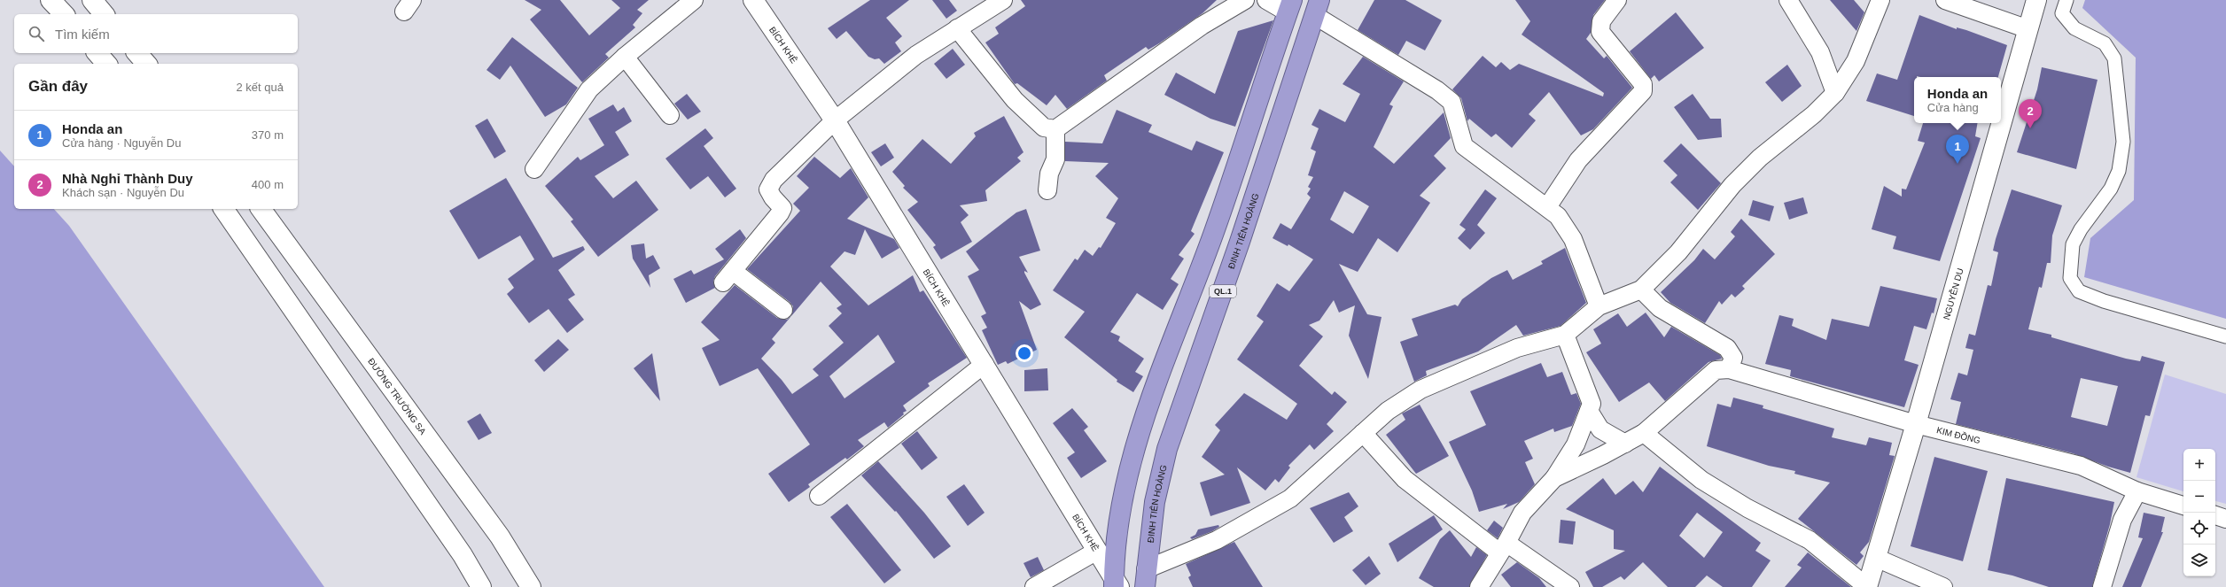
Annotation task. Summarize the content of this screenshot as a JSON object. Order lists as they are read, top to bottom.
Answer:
{
  "streets": {
    "highway": ["ĐINH TIÊN HOÀNG", "QL.1"],
    "main road": ["BÍCH KHÊ", "NGUYỄN DU", "ĐƯỜNG TRƯỜNG SA"],
    "street": ["KIM ĐỒNG"]
  },
  "crossings": [
    ["NGUYỄN DU", "KIM ĐỒNG"]
  ],
  "page": {
    "search": "Tìm kiếm",
    "heading": ["Gần đây", "2 kết quả"],
    "popup": ["Honda an", "Cửa hàng"],
    "pins": ["2", "1"],
    "list": [
      {
        "mark": "1",
        "name": "Honda an",
        "note": "Cửa hàng · Nguyễn Du",
        "value": "370 m"
      },
      {
        "mark": "2",
        "name": "Nhà Nghỉ Thành Duy",
        "note": "Khách sạn · Nguyễn Du",
        "value": "400 m"
      }
    ],
    "map_buttons": ["+", "−"]
  }
}
